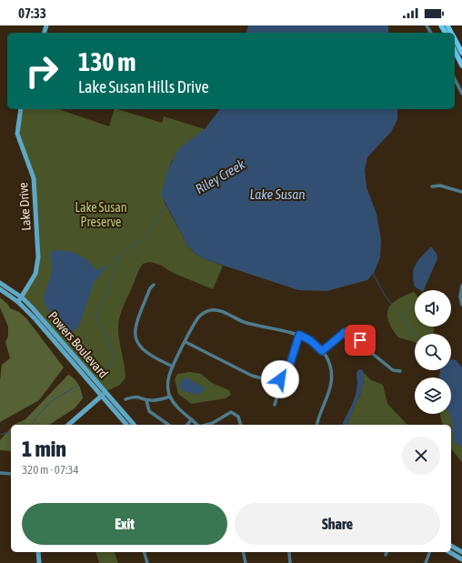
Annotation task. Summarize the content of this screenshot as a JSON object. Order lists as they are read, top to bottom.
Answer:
{
  "streets": {
    "main road": ["Lake Drive", "Powers Boulevard"]
  },
  "crossings": [
    ["Lake Drive", "Powers Boulevard"]
  ],
  "water": ["Riley Creek", "Lake Susan"],
  "parks": ["Lake Susan Preserve"],
  "page": {
    "status": "07:33",
    "turn": ["130 m", "Lake Susan Hills Drive"],
    "heading": ["1 min", "320 m · 07:34"],
    "buttons": ["Exit", "Share"]
  }
}
